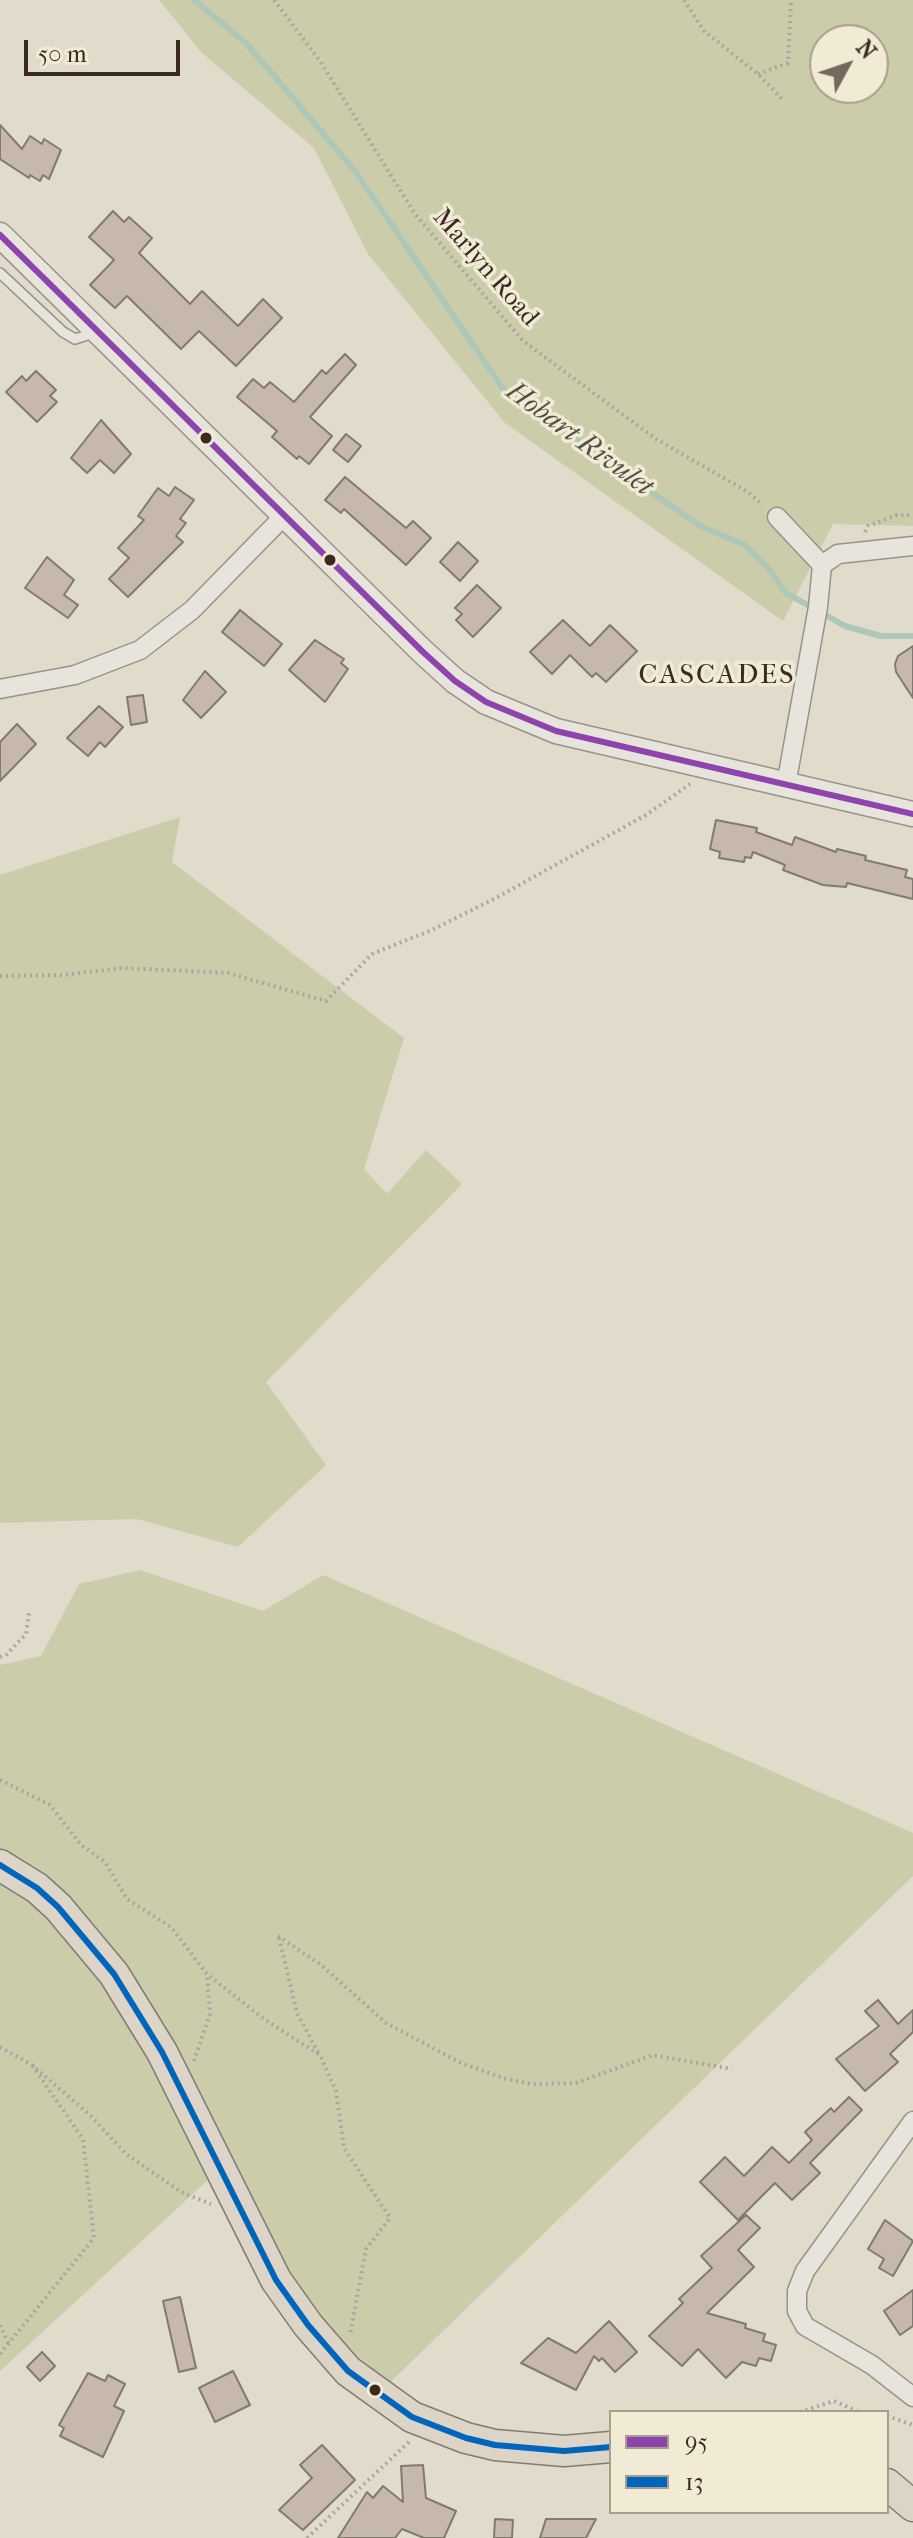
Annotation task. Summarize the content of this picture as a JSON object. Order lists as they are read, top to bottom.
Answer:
{
  "streets": {
    "path": ["Marlyn Road"]
  },
  "districts": ["CASCADES"],
  "water": ["Hobart Rivulet"],
  "lines": ["transit line 95", "transit line 13"],
  "legend": ["95", "13"],
  "scale_bar": "50 m",
  "north": "top right"
}
